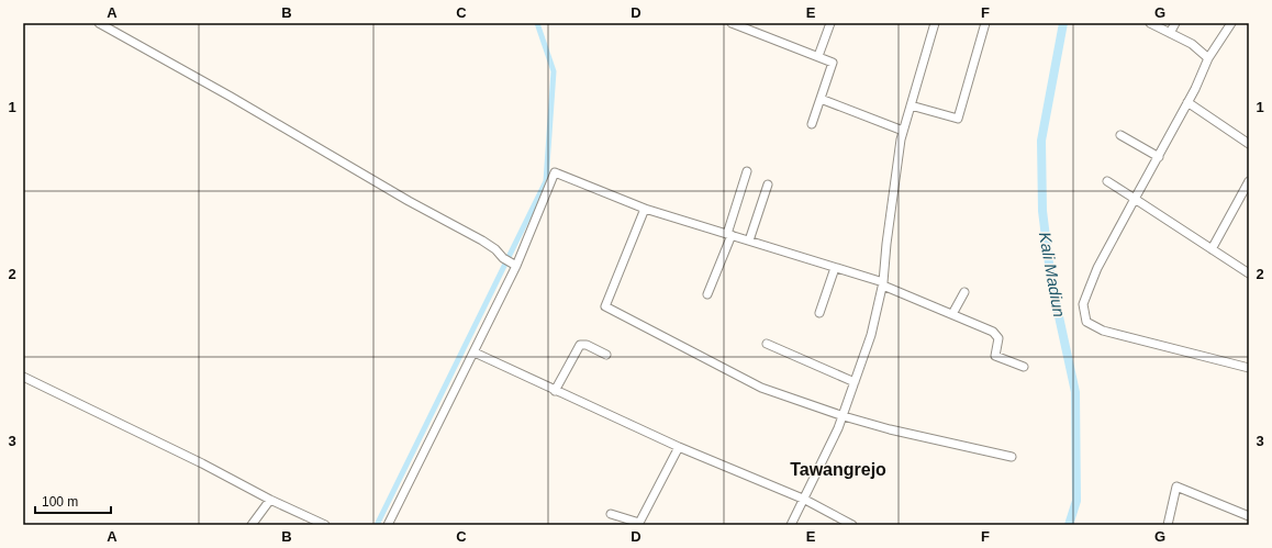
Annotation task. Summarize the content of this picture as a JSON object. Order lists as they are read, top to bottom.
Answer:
{
  "districts": ["Tawangrejo"],
  "water": ["Kali Madiun"],
  "scale_bar": "100 m",
  "grid": {
    "columns": [
      "A",
      "B",
      "C",
      "D",
      "E",
      "F",
      "G"
    ],
    "rows": ["1", "2", "3"]
  }
}
